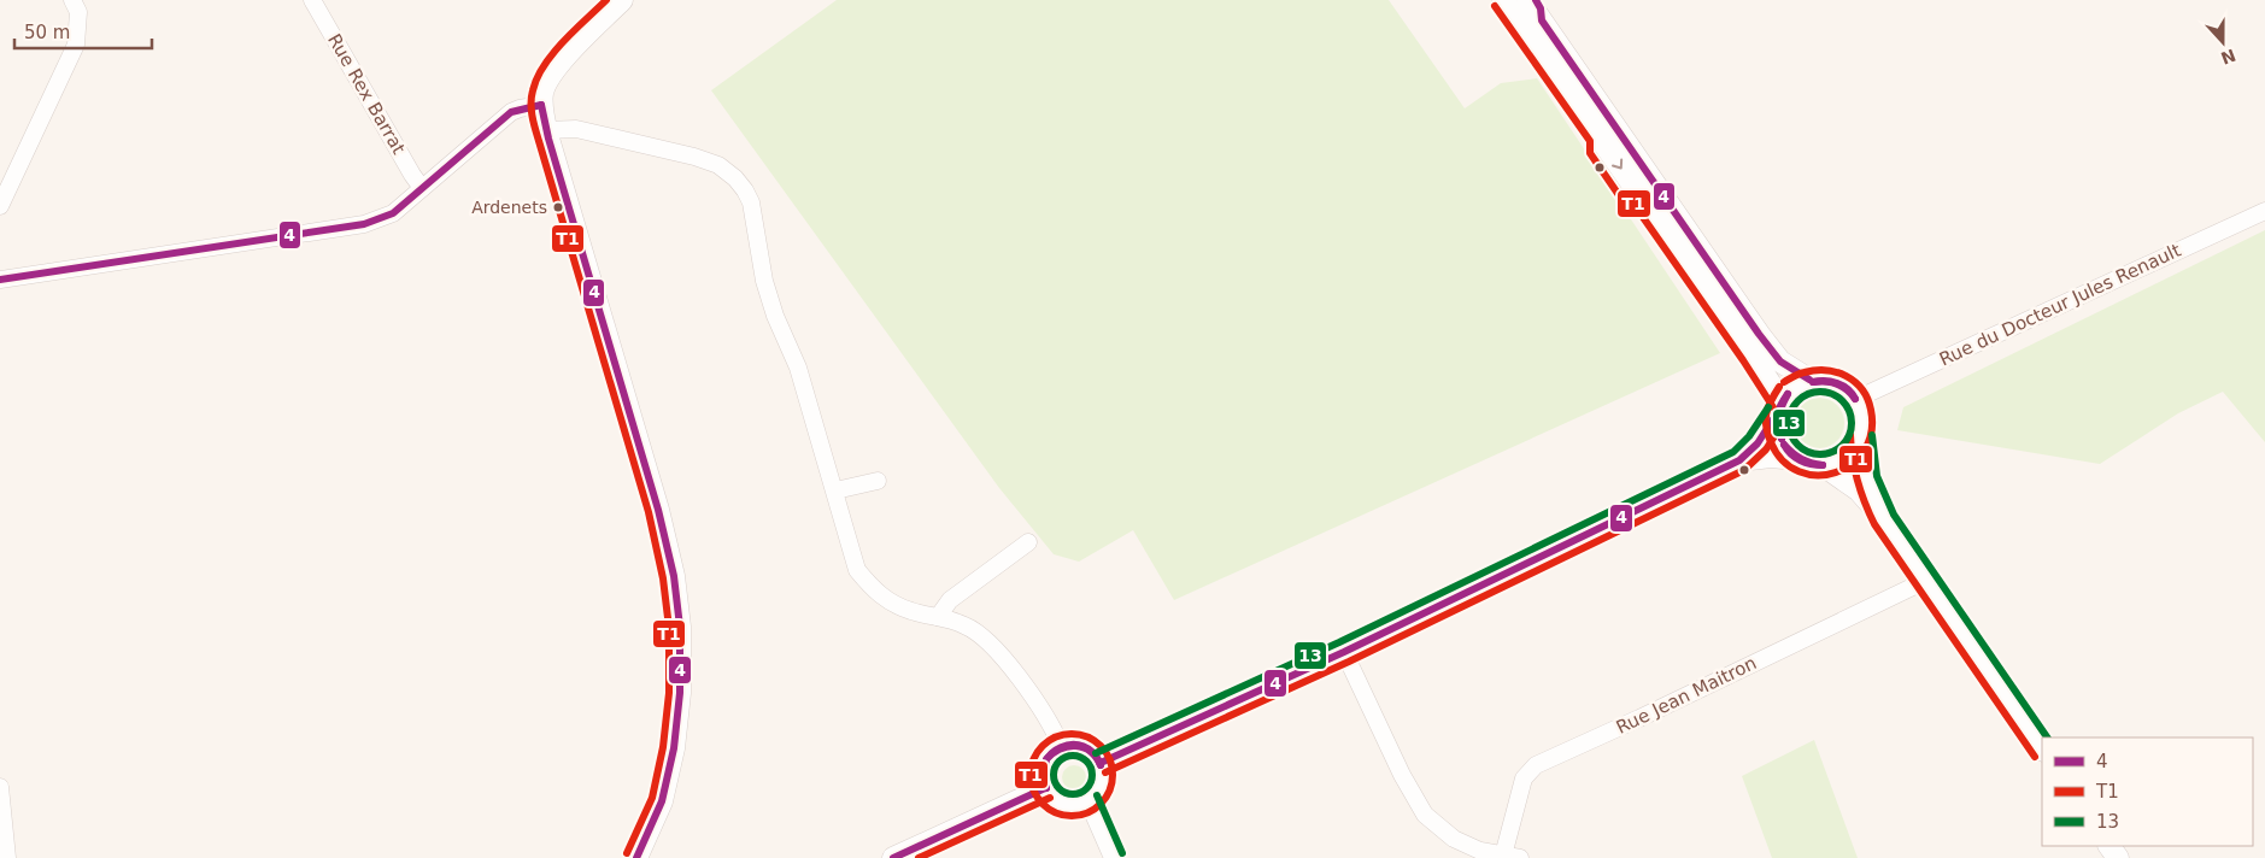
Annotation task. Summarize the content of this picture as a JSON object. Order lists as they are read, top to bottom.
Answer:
{
  "streets": {
    "street": ["Rue Rex Barrat", "Rue du Docteur Jules Renault", "Rue Jean Maitron"]
  },
  "places": ["Ardenets"],
  "lines": ["transit line 4", "transit line T1", "transit line 13"],
  "legend": ["4", "T1", "13"],
  "scale_bar": "50 m",
  "north": "bottom"
}
